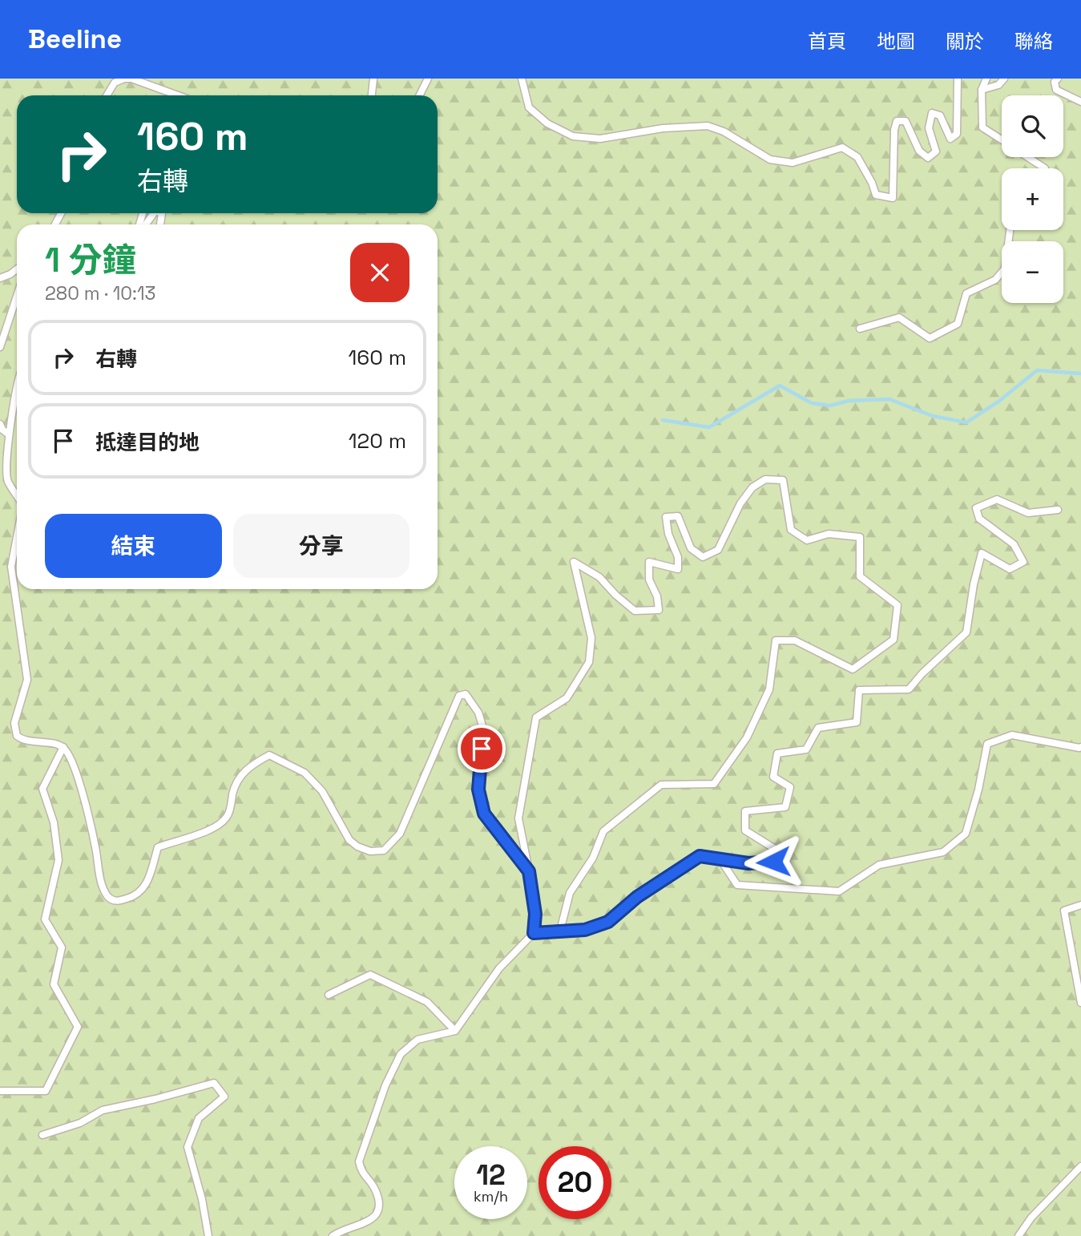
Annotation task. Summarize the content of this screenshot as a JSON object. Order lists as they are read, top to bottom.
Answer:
{
  "page": {
    "header": "Beeline",
    "nav": [
      "首頁",
      "地圖",
      "關於",
      "聯絡"
    ],
    "map_buttons": ["+", "−"],
    "turn": ["160 m", "右轉"],
    "heading": ["1 分鐘", "280 m · 10:13"],
    "list": [
      {
        "name": "右轉",
        "value": "160 m"
      },
      {
        "name": "抵達目的地",
        "value": "120 m"
      }
    ],
    "buttons": ["結束", "分享"],
    "speed": "12 km/h",
    "limit": "20"
  }
}
